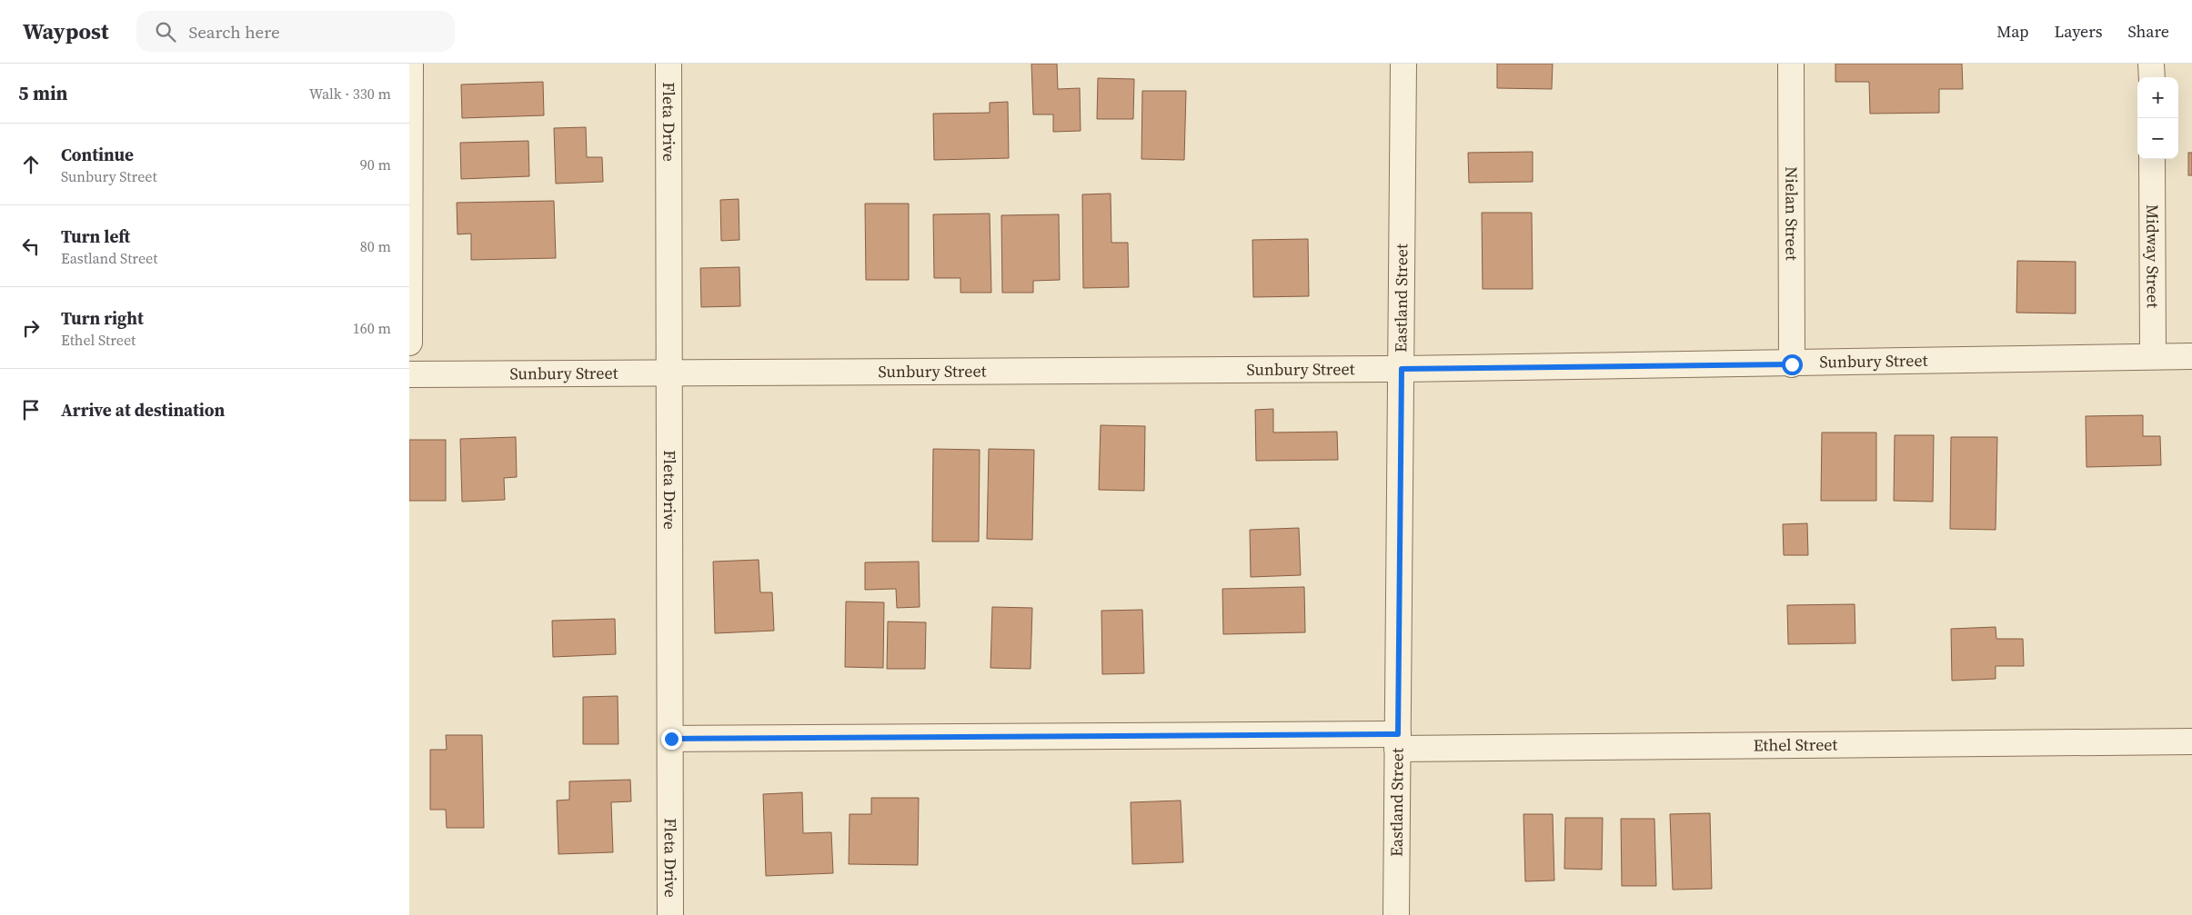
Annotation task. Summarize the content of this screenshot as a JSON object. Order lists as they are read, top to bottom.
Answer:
{
  "streets": {
    "street": [
      "Fleta Drive",
      "Nielan Street",
      "Midway Street",
      "Eastland Street",
      "Sunbury Street",
      "Ethel Street"
    ]
  },
  "crossings": [
    ["Fleta Drive", "Sunbury Street"],
    ["Fleta Drive", "Ethel Street"],
    ["Nielan Street", "Sunbury Street"],
    ["Midway Street", "Sunbury Street"],
    ["Eastland Street", "Sunbury Street"],
    ["Eastland Street", "Ethel Street"]
  ],
  "page": {
    "header": "Waypost",
    "search": "Search here",
    "nav": ["Map", "Layers", "Share"],
    "heading": ["5 min", "Walk · 330 m"],
    "map_buttons": ["+", "−"],
    "list": [
      ["Continue", "Sunbury Street", "90 m"],
      ["Turn left", "Eastland Street", "80 m"],
      ["Turn right", "Ethel Street", "160 m"],
      "Arrive at destination"
    ]
  }
}
